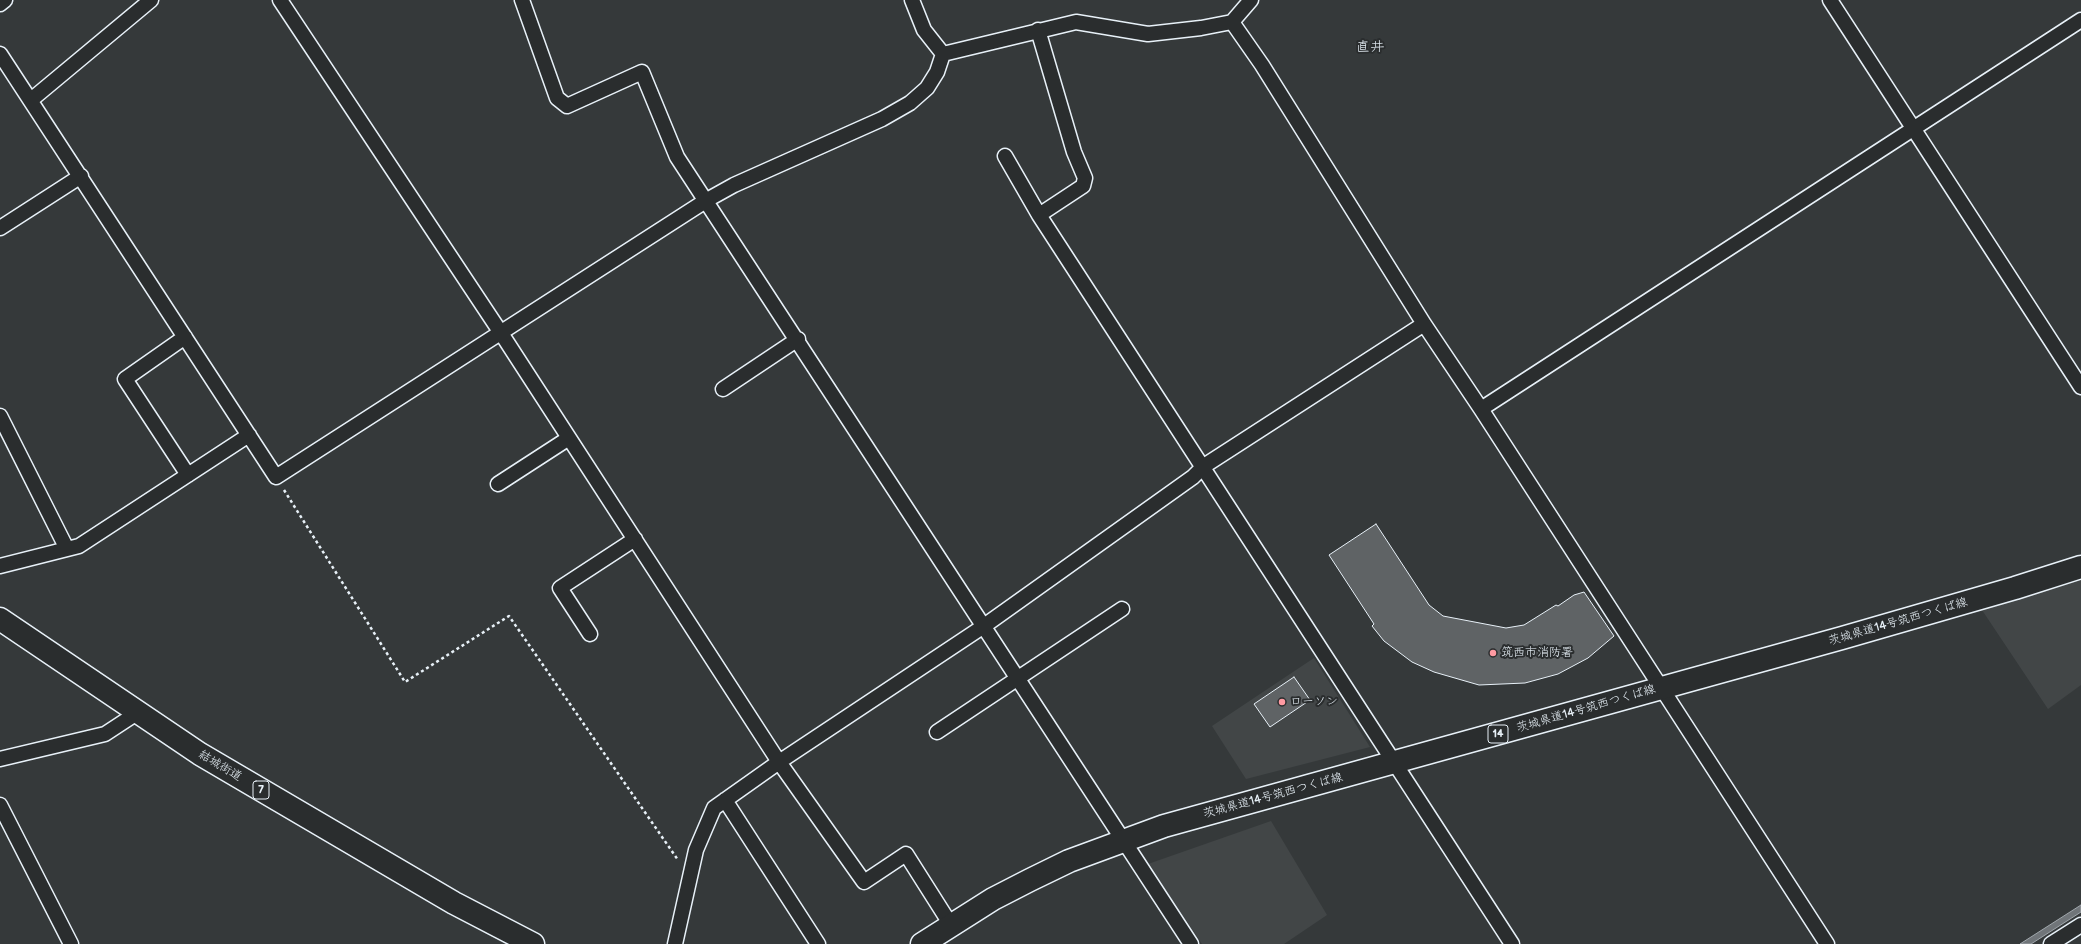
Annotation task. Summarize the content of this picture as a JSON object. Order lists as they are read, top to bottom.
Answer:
{
  "streets": {
    "main road": [
      "茨城県道14号筑西つくば線",
      "14",
      "結城街道",
      "7"
    ]
  },
  "districts": ["直井"],
  "places": ["筑西市消防署", "ローソン"]
}
